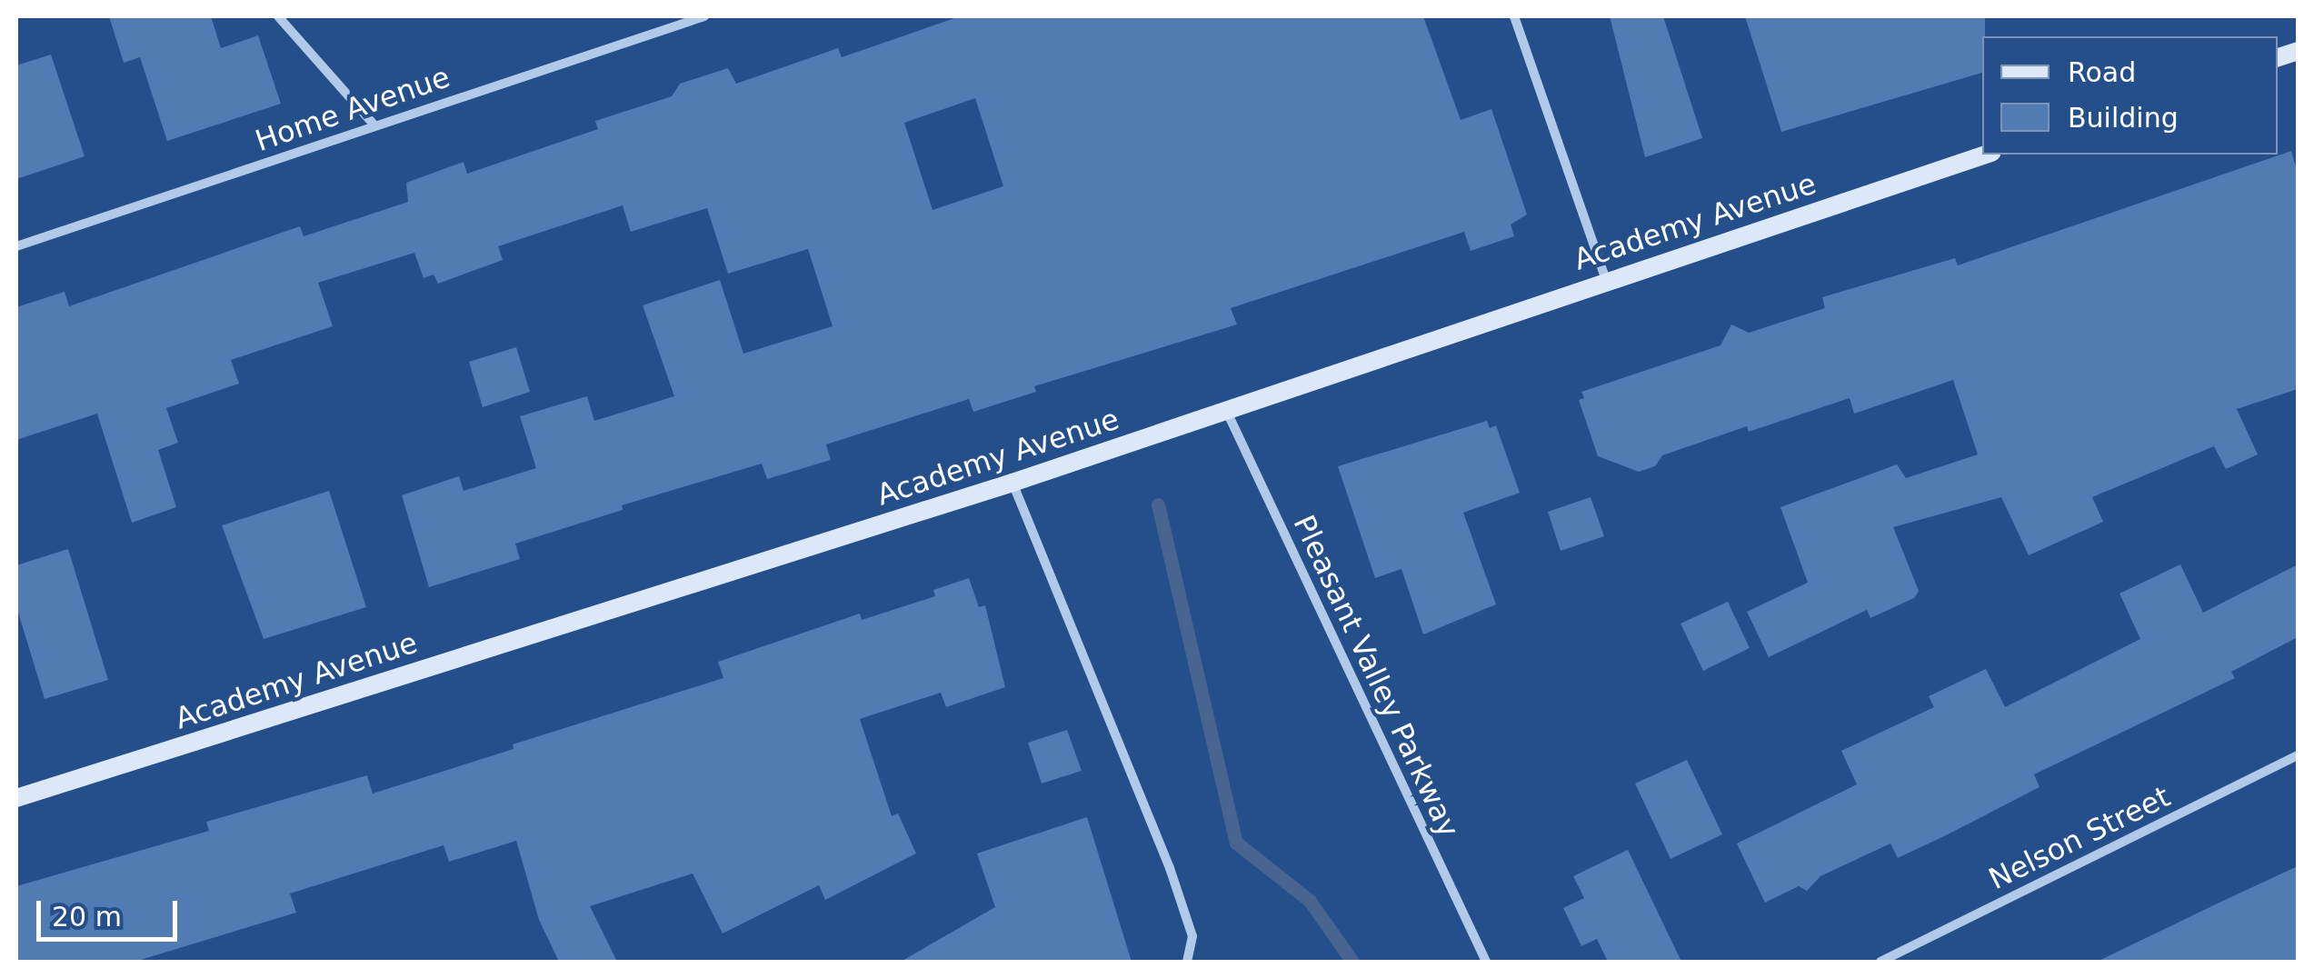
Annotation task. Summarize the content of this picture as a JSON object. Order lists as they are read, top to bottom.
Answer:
{
  "streets": {
    "street": [
      "Home Avenue",
      "Academy Avenue",
      "Pleasant Valley Parkway",
      "Nelson Street"
    ]
  },
  "crossings": [
    ["Academy Avenue", "Pleasant Valley Parkway"]
  ],
  "legend": ["Road", "Building"],
  "scale_bar": "20 m"
}
